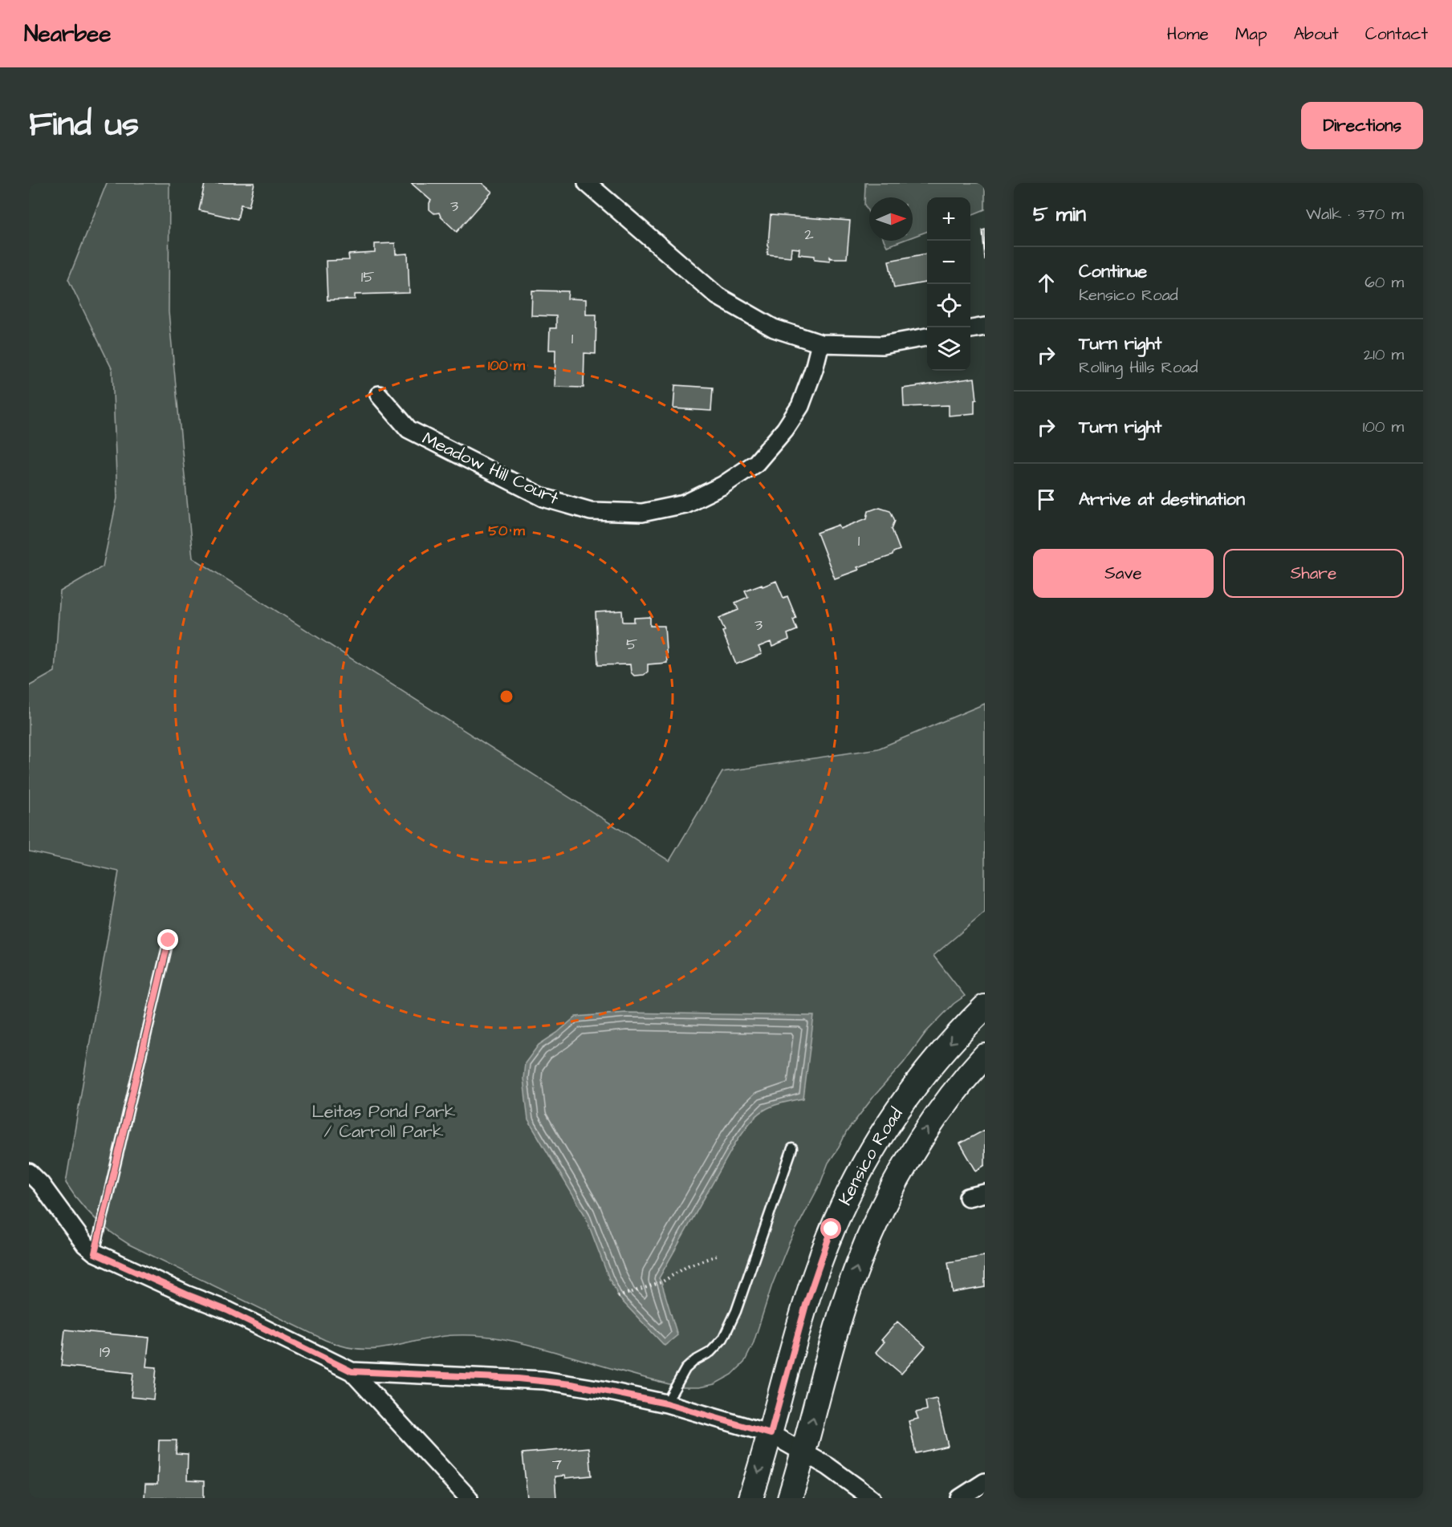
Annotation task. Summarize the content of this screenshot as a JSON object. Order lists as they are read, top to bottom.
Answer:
{
  "streets": {
    "street": ["Meadow Hill Court", "Kensico Road"]
  },
  "parks": ["Leitas Pond Park / Carroll Park"],
  "house_numbers": [
    "3",
    "2",
    "15",
    "1",
    "1",
    "3",
    "5",
    "19",
    "7"
  ],
  "north": "right",
  "page": {
    "header": "Nearbee",
    "nav": [
      "Home",
      "Map",
      "About",
      "Contact"
    ],
    "title": "Find us",
    "buttons": [
      "Directions",
      ["Save", "Share"]
    ],
    "heading": ["5 min", "Walk · 370 m"],
    "map_buttons": ["+", "−"],
    "list": [
      ["Continue", "Kensico Road", "60 m"],
      ["Turn right", "Rolling Hills Road", "210 m"],
      ["Turn right", "100 m"],
      "Arrive at destination"
    ]
  },
  "rings": ["100 m", "50 m"]
}
